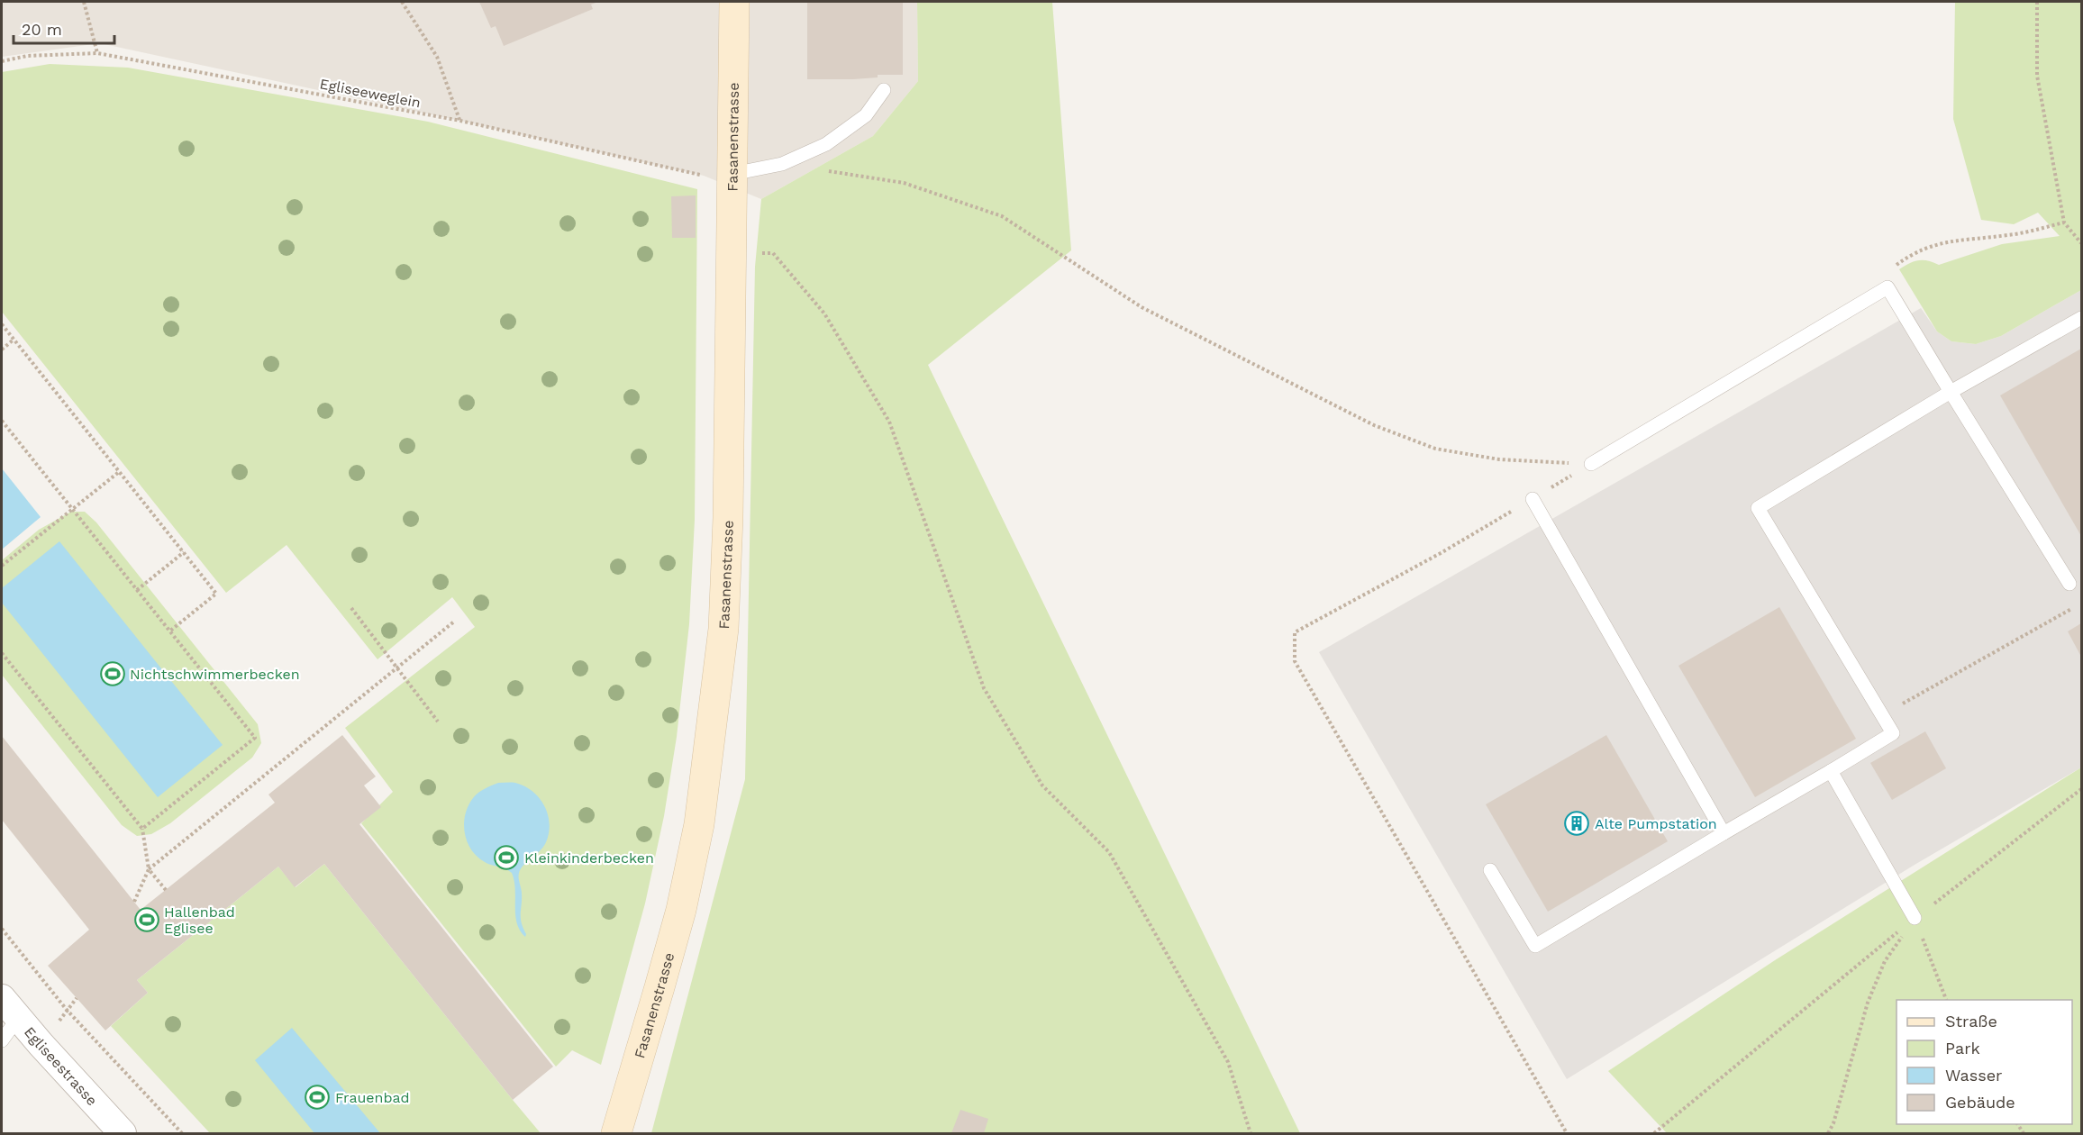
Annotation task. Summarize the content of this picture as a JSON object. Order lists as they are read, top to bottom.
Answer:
{
  "streets": {
    "main road": ["Fasanenstrasse"],
    "street": ["Egliseestrasse"],
    "path": ["Egliseeweglein"]
  },
  "crossings": [
    ["Egliseeweglein", "Fasanenstrasse"]
  ],
  "places": {
    "sports": [
      "Nichtschwimmerbecken",
      "Kleinkinderbecken",
      "Hallenbad Eglisee",
      "Frauenbad"
    ],
    "building": ["Alte Pumpstation"]
  },
  "legend": [
    "Straße",
    "Park",
    "Wasser",
    "Gebäude"
  ],
  "scale_bar": "20 m"
}
